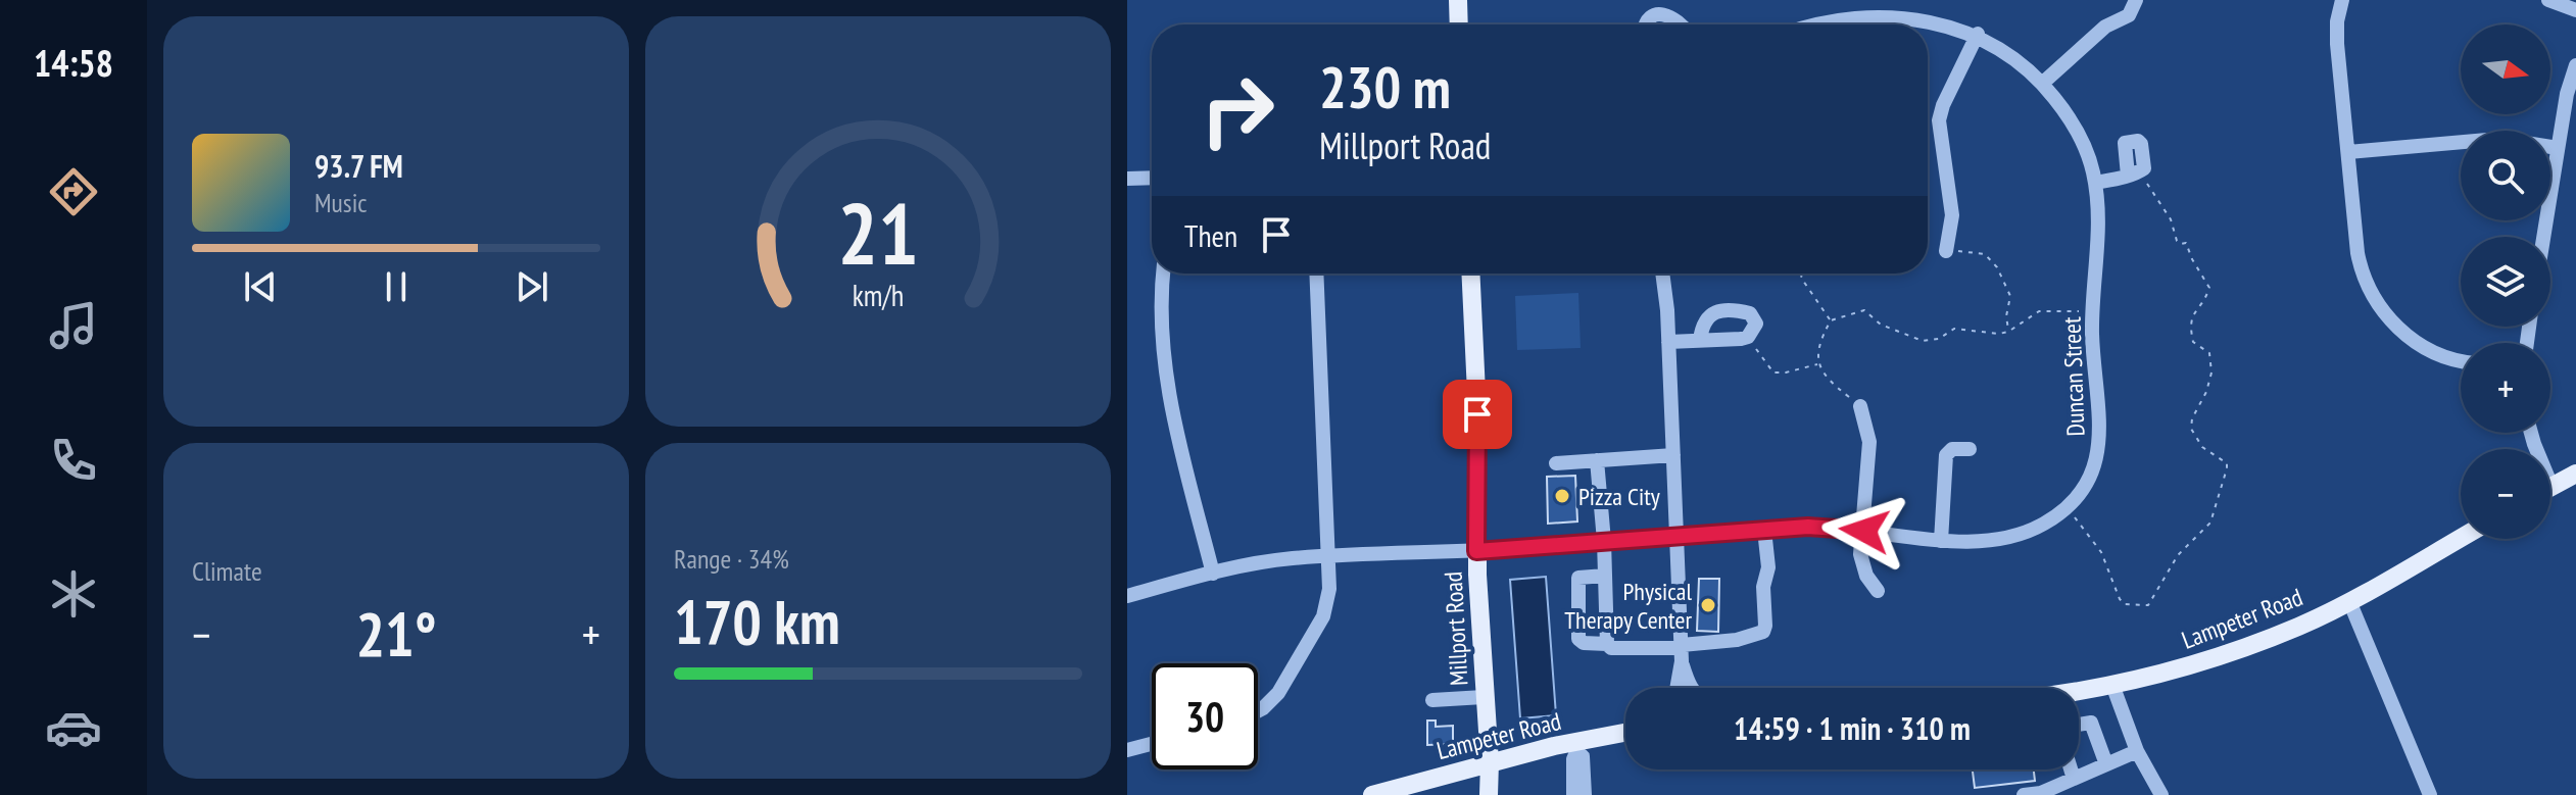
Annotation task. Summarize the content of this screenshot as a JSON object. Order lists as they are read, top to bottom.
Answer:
{
  "streets": {
    "main road": ["Lampeter Road", "Millport Road"],
    "street": ["Duncan Street"]
  },
  "crossings": [
    ["Duncan Street", "Millport Road"],
    ["Lampeter Road", "Millport Road"]
  ],
  "places": ["Pizza City", "Physical Therapy Center"],
  "north": "right",
  "page": {
    "tabs": "14:58",
    "map_buttons": ["+", "−"],
    "turn": ["230 m", "Millport Road"],
    "song": ["93.7 FM", "Music"],
    "then": "Then",
    "tile": [
      "Climate",
      ["Range · 34%", "170 km"]
    ],
    "heat": ["−", "21°", "+"],
    "limit": "30",
    "trip": "14:59 · 1 min · 310 m",
    "gauge": ["21", "km/h"]
  }
}
